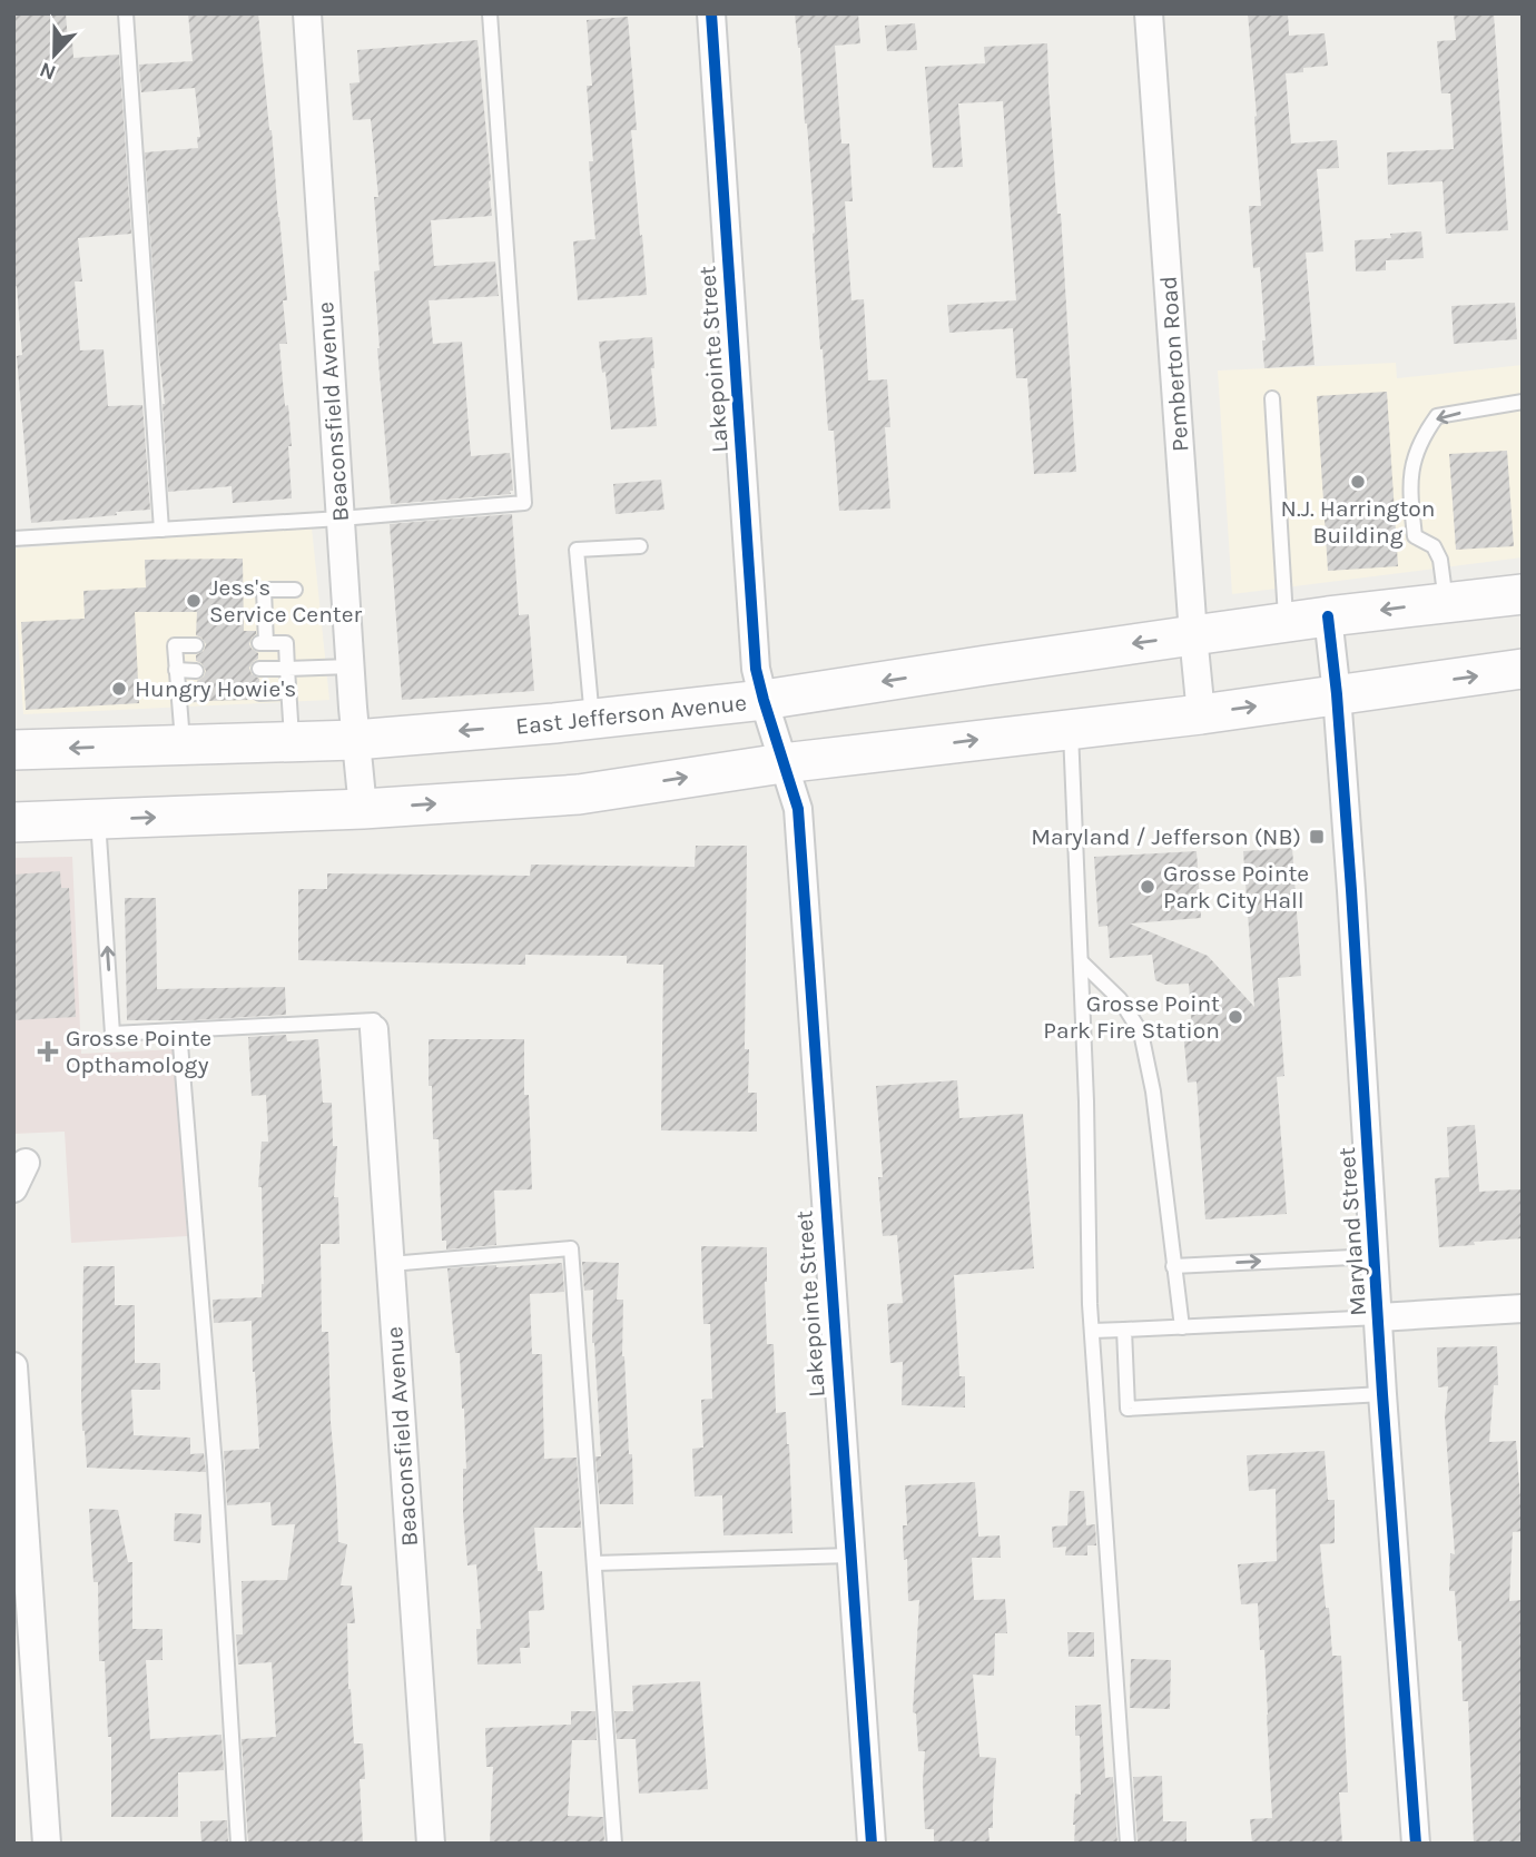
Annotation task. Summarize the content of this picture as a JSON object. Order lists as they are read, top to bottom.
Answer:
{
  "streets": {
    "main road": ["East Jefferson Avenue"],
    "street": [
      "Lakepointe Street",
      "Pemberton Road",
      "Beaconsfield Avenue",
      "Maryland Street"
    ]
  },
  "crossings": [
    ["Lakepointe Street", "East Jefferson Avenue"],
    ["Pemberton Road", "East Jefferson Avenue"],
    ["Beaconsfield Avenue", "East Jefferson Avenue"],
    ["East Jefferson Avenue", "Maryland Street"]
  ],
  "places": {
    "other": [
      "N.J. Harrington Building",
      "Jess's Service Center",
      "Hungry Howie's",
      "Grosse Pointe Park City Hall",
      "Grosse Point Park Fire Station"
    ],
    "transit": ["Maryland / Jefferson (NB)"],
    "health": ["Grosse Pointe Opthamology"]
  },
  "north": "bottom"
}
